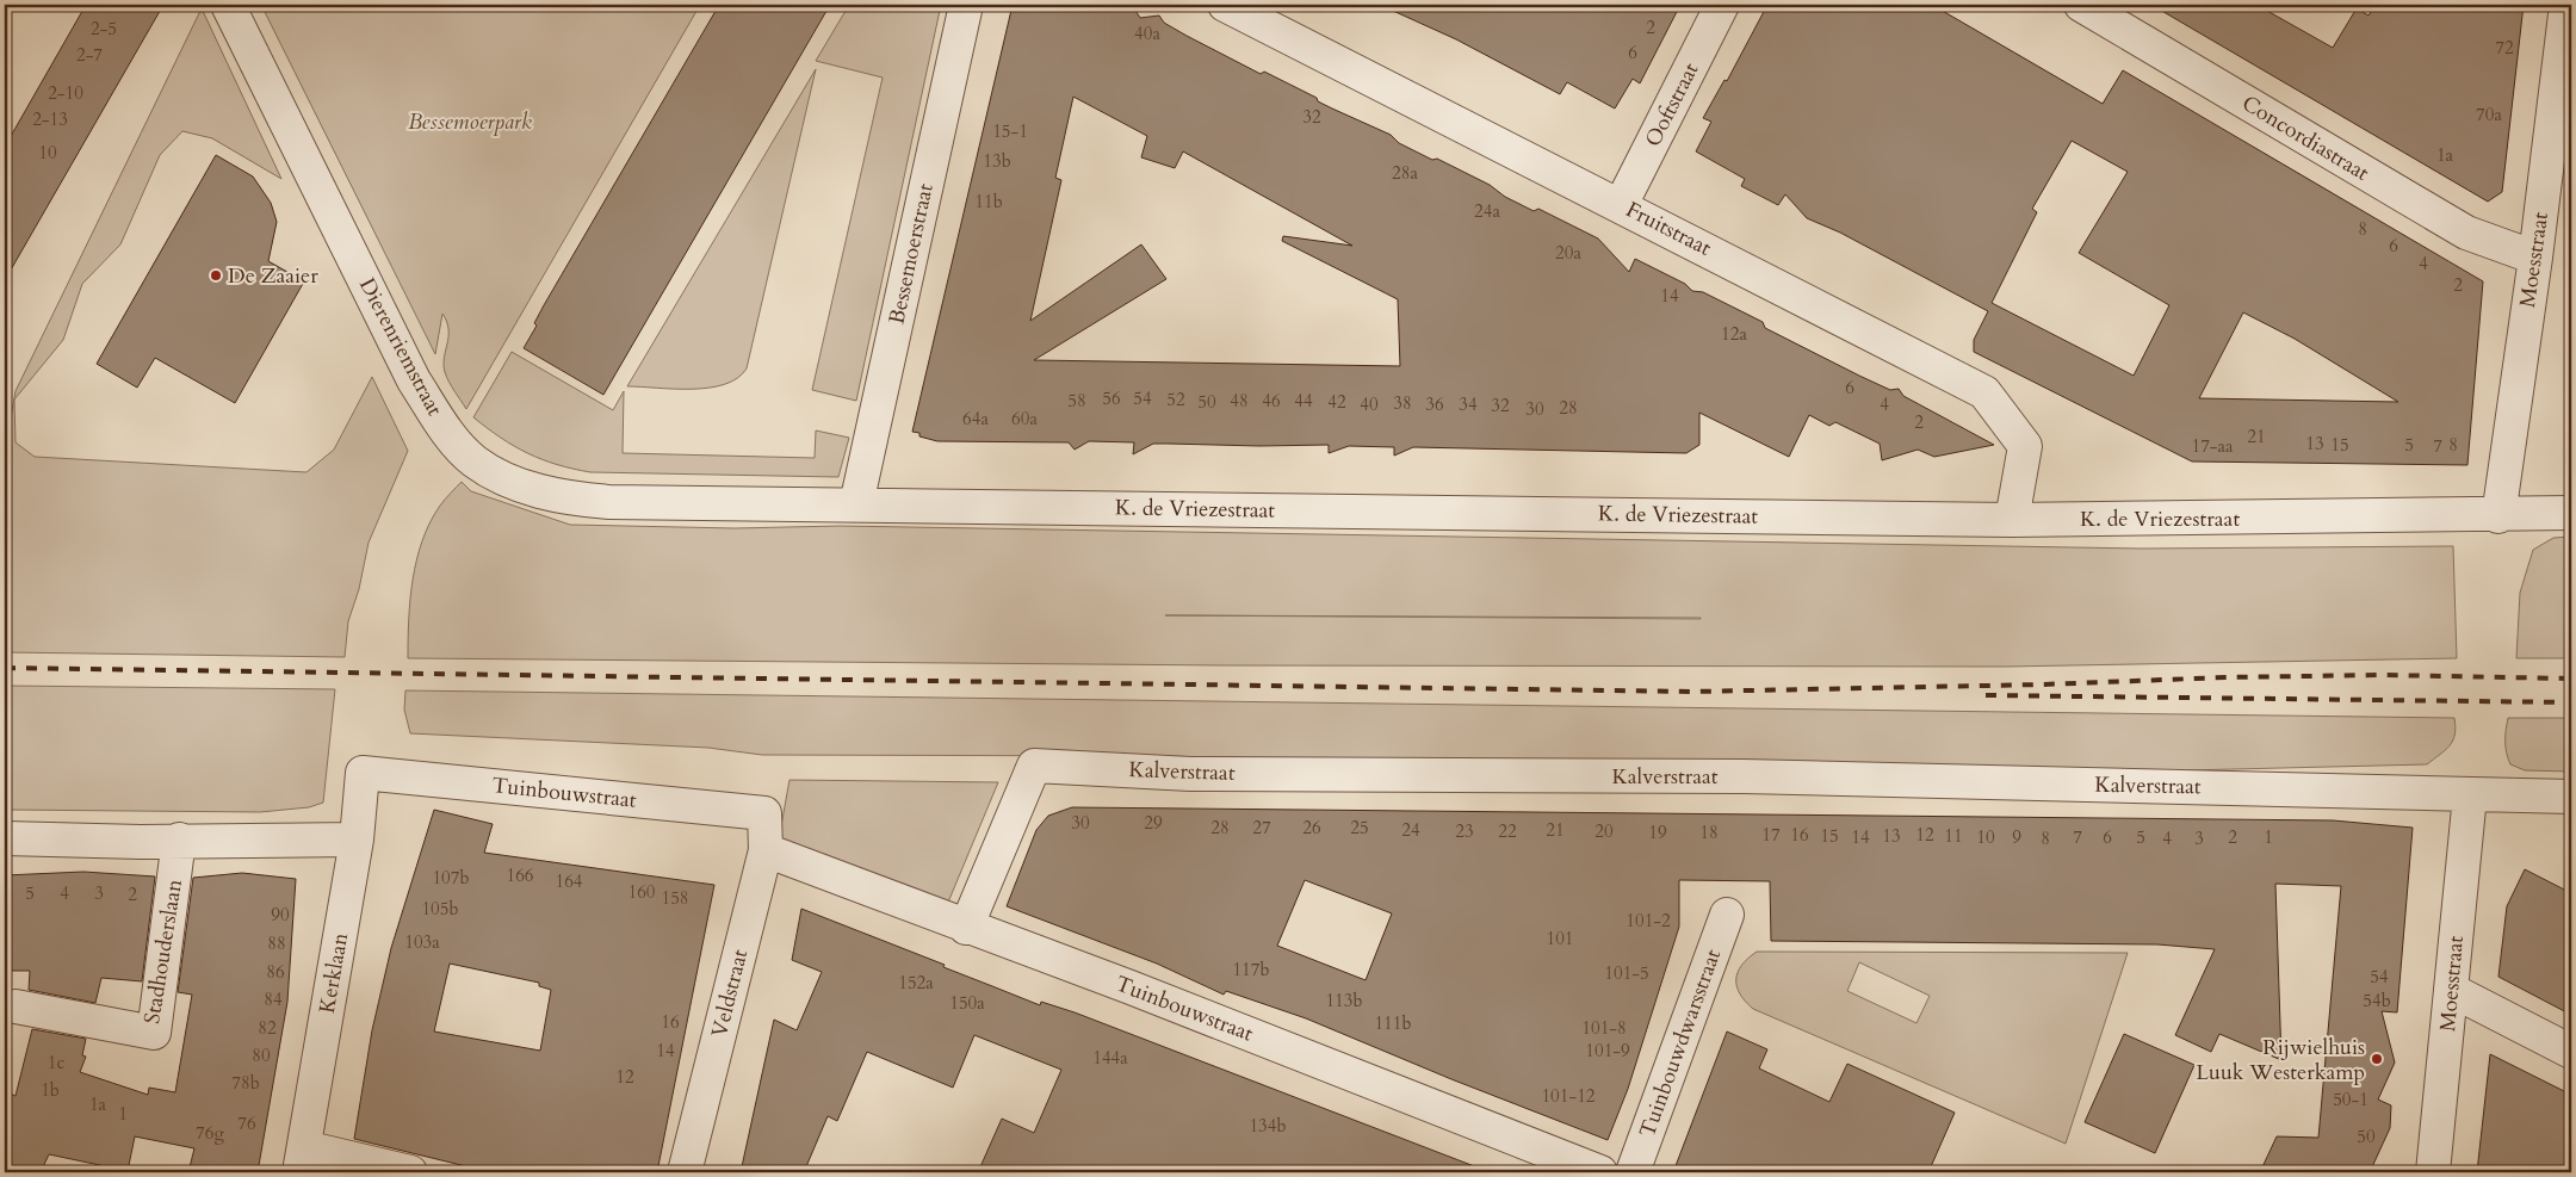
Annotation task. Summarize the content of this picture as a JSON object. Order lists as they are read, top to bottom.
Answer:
{
  "streets": {
    "street": [
      "Ooftstraat",
      "Concordiastraat",
      "Fruitstraat",
      "Bessemoerstraat",
      "Moesstraat",
      "Dierenriemstraat",
      "K. de Vriezestraat",
      "Kalverstraat",
      "Tuinbouwstraat",
      "Stadhouderslaan",
      "Kerklaan",
      "Veldstraat",
      "Tuinbouwdwarsstraat"
    ]
  },
  "crossings": [
    ["Ooftstraat", "Fruitstraat"],
    ["Concordiastraat", "Moesstraat"],
    ["Fruitstraat", "K. de Vriezestraat"],
    ["Bessemoerstraat", "Dierenriemstraat"],
    ["Bessemoerstraat", "K. de Vriezestraat"],
    ["Moesstraat", "K. de Vriezestraat"],
    ["Moesstraat", "Kalverstraat"],
    ["Dierenriemstraat", "K. de Vriezestraat"],
    ["Kalverstraat", "Tuinbouwstraat"],
    ["Tuinbouwstraat", "Kerklaan"],
    ["Tuinbouwstraat", "Veldstraat"]
  ],
  "parks": ["Bessemoerpark"],
  "places": ["De Zaaier", "Rijwielhuis Luuk Westerkamp"],
  "house_numbers": [
    "2",
    "2-5",
    "40a",
    "72",
    "6",
    "2-7",
    "2-10",
    "70a",
    "32",
    "2-13",
    "15-1",
    "10",
    "1a",
    "13b",
    "28a",
    "11b",
    "24a",
    "8",
    "6",
    "20a",
    "4",
    "2",
    "14",
    "12a",
    "6",
    "56",
    "54",
    "52",
    "58",
    "48",
    "46",
    "44",
    "50",
    "42",
    "38",
    "40",
    "36",
    "34",
    "4",
    "32",
    "28",
    "30",
    "64a",
    "60a",
    "2",
    "21",
    "13",
    "15",
    "5",
    "8",
    "17-aa",
    "7",
    "30",
    "29",
    "28",
    "27",
    "26",
    "25",
    "24",
    "21",
    "23",
    "22",
    "20",
    "19",
    "18",
    "17",
    "16",
    "12",
    "15",
    "13",
    "11",
    "14",
    "10",
    "9",
    "7",
    "6",
    "5",
    "2",
    "1",
    "8",
    "4",
    "3",
    "166",
    "107b",
    "164",
    "160",
    "5",
    "4",
    "3",
    "2",
    "158",
    "105b",
    "90",
    "101-2",
    "101",
    "103a",
    "88",
    "117b",
    "86",
    "101-5",
    "54",
    "152a",
    "84",
    "113b",
    "54b",
    "150a",
    "16",
    "111b",
    "82",
    "101-8",
    "14",
    "101-9",
    "80",
    "144a",
    "1c",
    "12",
    "78b",
    "1b",
    "101-12",
    "50-1",
    "1a",
    "1",
    "76",
    "134b",
    "76g",
    "50"
  ]
}
